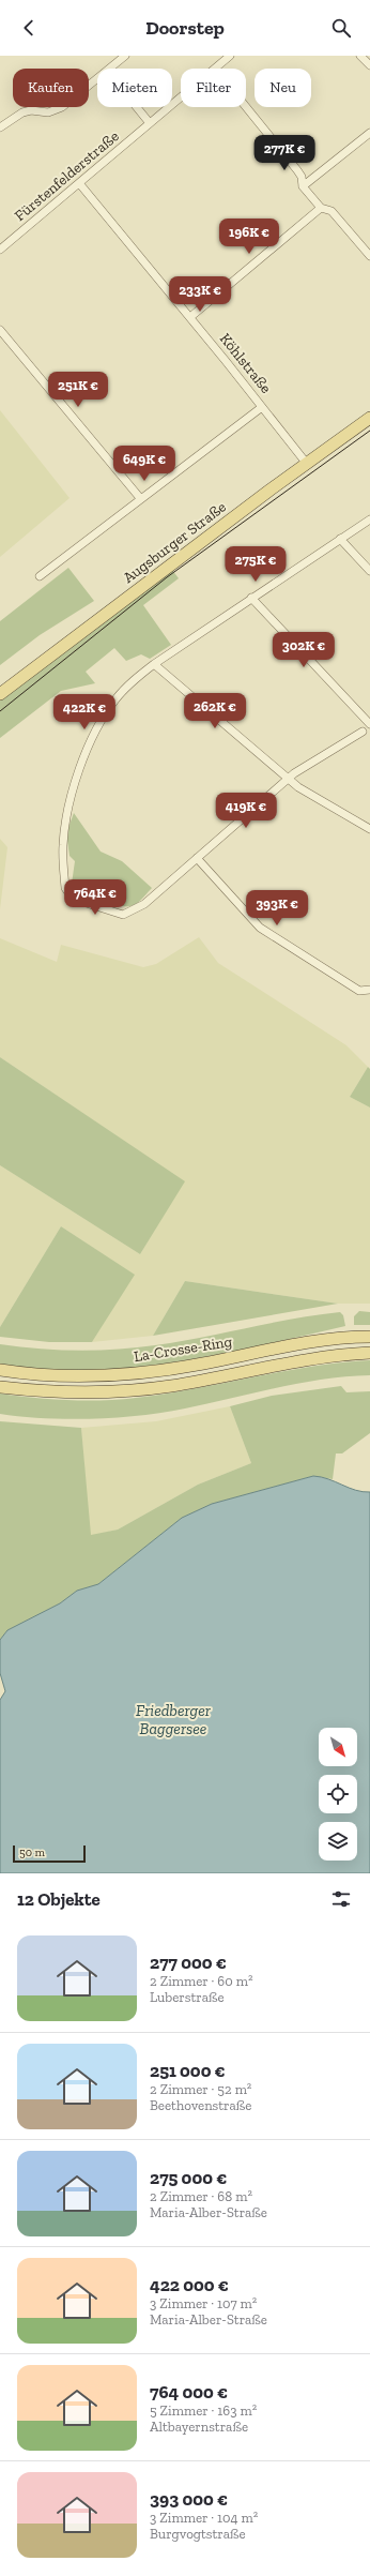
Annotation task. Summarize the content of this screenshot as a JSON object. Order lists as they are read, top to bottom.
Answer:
{
  "streets": {
    "main road": ["Augsburger Straße", "La-Crosse-Ring"],
    "street": ["Fürstenfelderstraße", "Köhlstraße"]
  },
  "crossings": [
    ["Fürstenfelderstraße", "Köhlstraße"],
    ["Köhlstraße", "Augsburger Straße"]
  ],
  "water": ["Friedberger Baggersee"],
  "scale_bar": "50 m",
  "north": "bottom right",
  "page": {
    "header": "Doorstep",
    "chip": [
      "Kaufen",
      "Mieten",
      "Filter",
      "Neu"
    ],
    "price": [
      "277K €",
      "196K €",
      "233K €",
      "251K €",
      "649K €",
      "275K €",
      "302K €",
      "262K €",
      "422K €",
      "419K €",
      "764K €",
      "393K €"
    ],
    "scale": "50 m",
    "heading": "12 Objekte",
    "list": [
      {
        "name": "277 000 €",
        "note": "2 Zimmer · 60 m² · Luberstraße"
      },
      {
        "name": "251 000 €",
        "note": "2 Zimmer · 52 m² · Beethovenstraße"
      },
      {
        "name": "275 000 €",
        "note": "2 Zimmer · 68 m² · Maria-Alber-Straße"
      },
      {
        "name": "422 000 €",
        "note": "3 Zimmer · 107 m² · Maria-Alber-Straße"
      },
      {
        "name": "764 000 €",
        "note": "5 Zimmer · 163 m² · Altbayernstraße"
      },
      {
        "name": "393 000 €",
        "note": "3 Zimmer · 104 m² · Burgvogtstraße"
      }
    ]
  }
}
